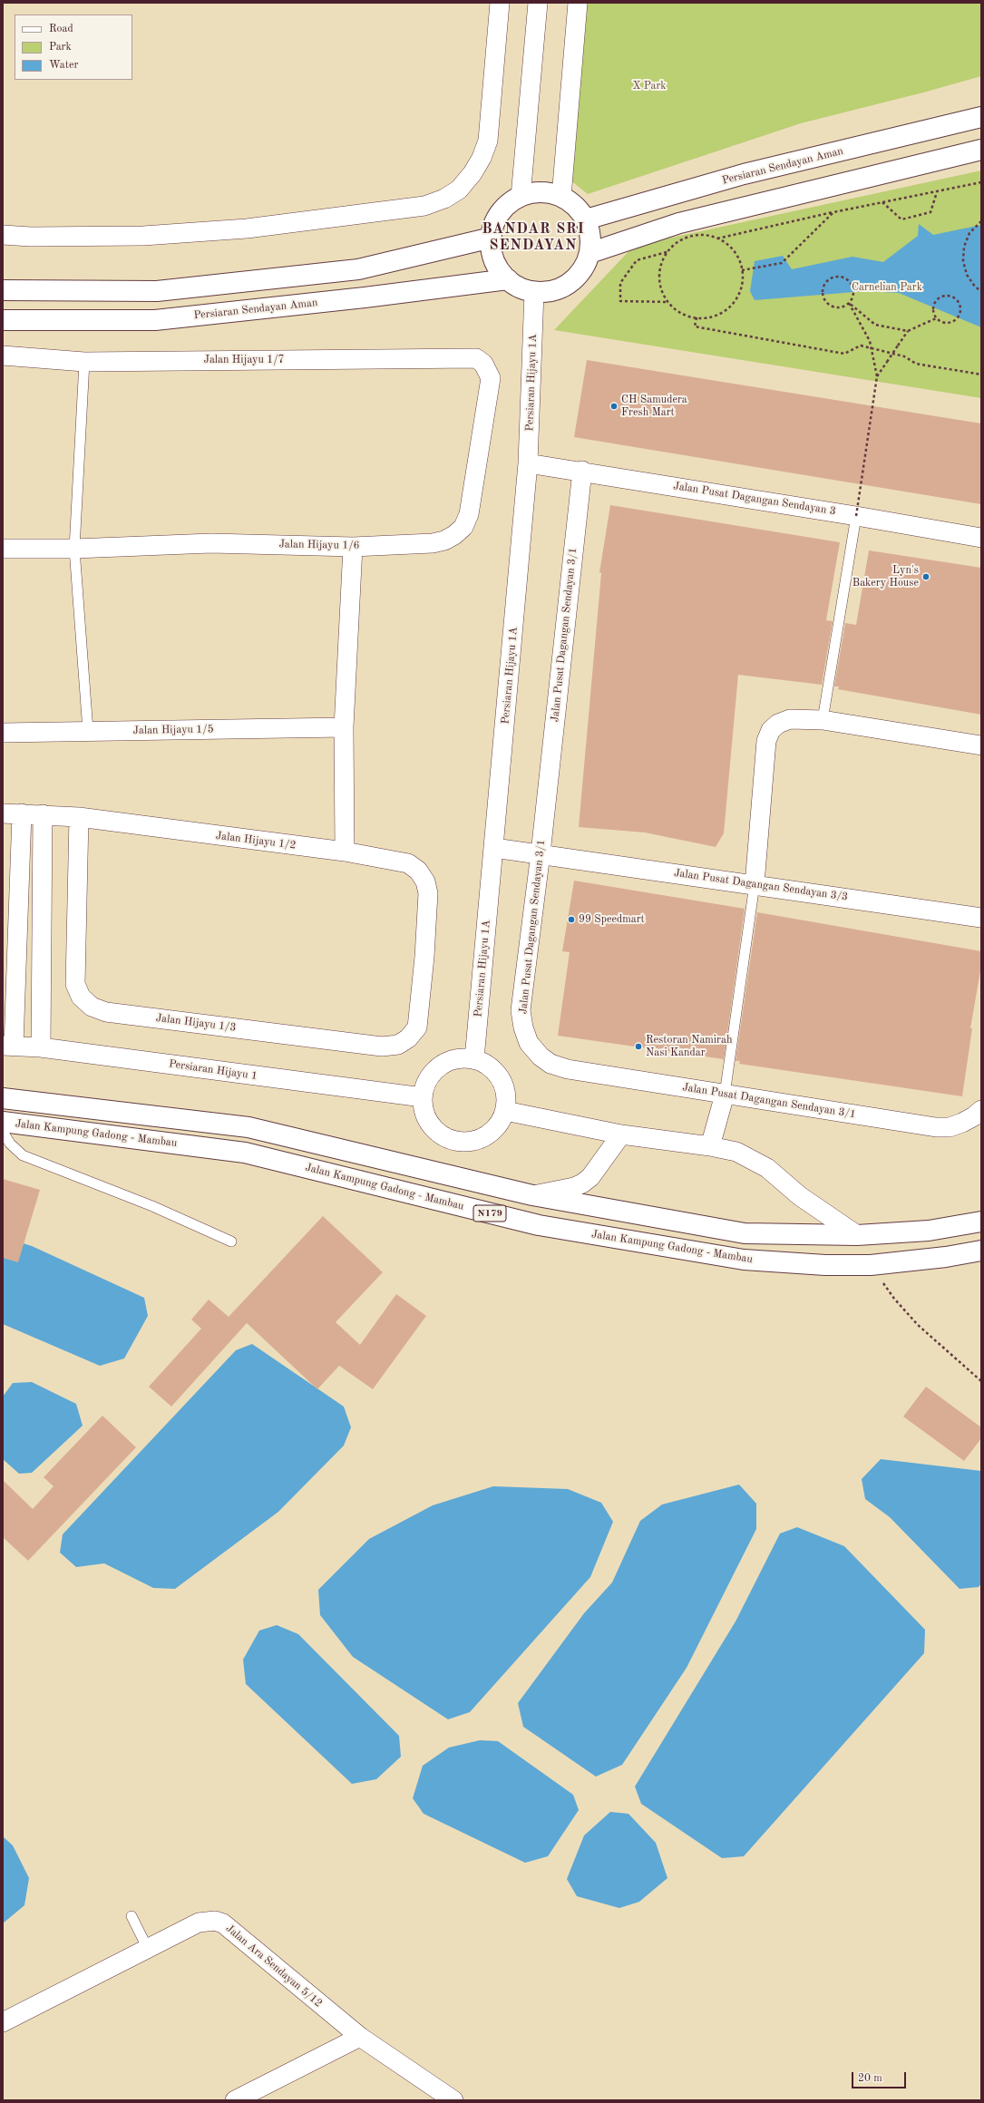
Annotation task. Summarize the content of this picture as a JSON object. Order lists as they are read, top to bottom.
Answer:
{
  "streets": {
    "street": [
      "Persiaran Sendayan Aman",
      "Jalan Hijayu 1/7",
      "Persiaran Hijayu 1A",
      "Jalan Pusat Dagangan Sendayan 3",
      "Jalan Hijayu 1/6",
      "Jalan Pusat Dagangan Sendayan 3/1",
      "Jalan Hijayu 1/5",
      "Jalan Hijayu 1/2",
      "Jalan Pusat Dagangan Sendayan 3/3",
      "Jalan Hijayu 1/3",
      "Persiaran Hijayu 1",
      "Jalan Kampung Gadong - Mambau",
      "N179",
      "Jalan Ara Sendayan 5/12"
    ]
  },
  "crossings": [
    ["Persiaran Sendayan Aman", "Persiaran Hijayu 1A"],
    ["Jalan Hijayu 1/7", "Jalan Hijayu 1/6"],
    ["Persiaran Hijayu 1A", "Jalan Pusat Dagangan Sendayan 3"],
    ["Persiaran Hijayu 1A", "Jalan Pusat Dagangan Sendayan 3/3"],
    ["Persiaran Hijayu 1A", "Persiaran Hijayu 1"],
    ["Jalan Pusat Dagangan Sendayan 3", "Jalan Pusat Dagangan Sendayan 3/1"],
    ["Jalan Pusat Dagangan Sendayan 3/1", "Jalan Pusat Dagangan Sendayan 3/3"],
    ["Jalan Hijayu 1/2", "Jalan Hijayu 1/3"]
  ],
  "districts": ["BANDAR SRI SENDAYAN"],
  "parks": ["X Park", "Carnelian Park"],
  "places": [
    "CH Samudera Fresh Mart",
    "Lyn's Bakery House",
    "99 Speedmart",
    "Restoran Namirah Nasi Kandar"
  ],
  "legend": ["Road", "Park", "Water"],
  "scale_bar": "20 m"
}
